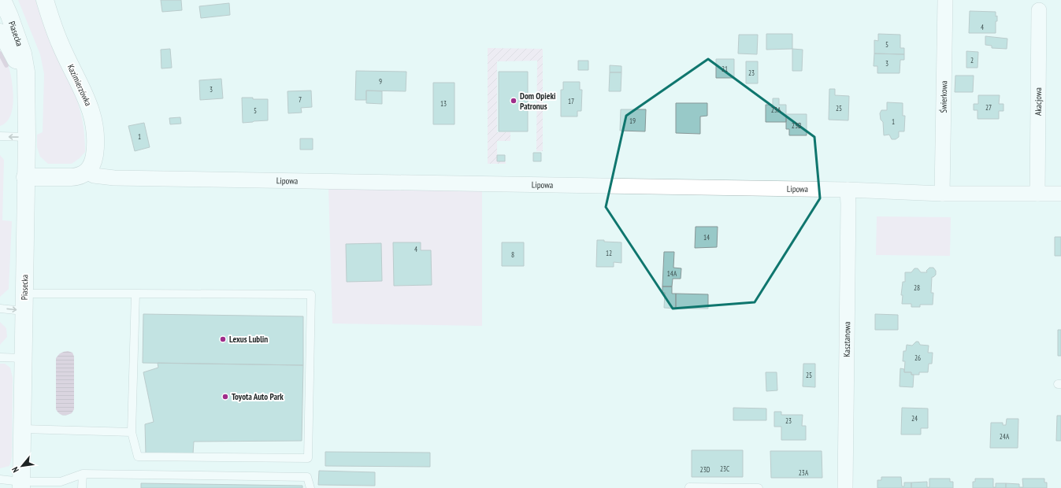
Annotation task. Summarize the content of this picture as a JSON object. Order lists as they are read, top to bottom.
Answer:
{
  "streets": {
    "street": [
      "Piasecka",
      "Kazimierzówka",
      "Świerkowa",
      "Akacjowa",
      "Lipowa",
      "Kasztanowa"
    ]
  },
  "crossings": [
    ["Kazimierzówka", "Lipowa"],
    ["Świerkowa", "Lipowa"],
    ["Akacjowa", "Lipowa"],
    ["Lipowa", "Kasztanowa"]
  ],
  "places": ["Dom Opieki Patronus", "Lexus Lublin", "Toyota Auto Park"],
  "house_numbers": [
    "4",
    "5",
    "2",
    "3",
    "21",
    "23",
    "9",
    "3",
    "7",
    "17",
    "13",
    "27",
    "25",
    "23A",
    "5",
    "19",
    "1",
    "23B",
    "1",
    "14",
    "4",
    "12",
    "8",
    "14A",
    "28",
    "26",
    "25",
    "24",
    "23",
    "24A",
    "23C",
    "23D",
    "23A"
  ],
  "north": "bottom left"
}
